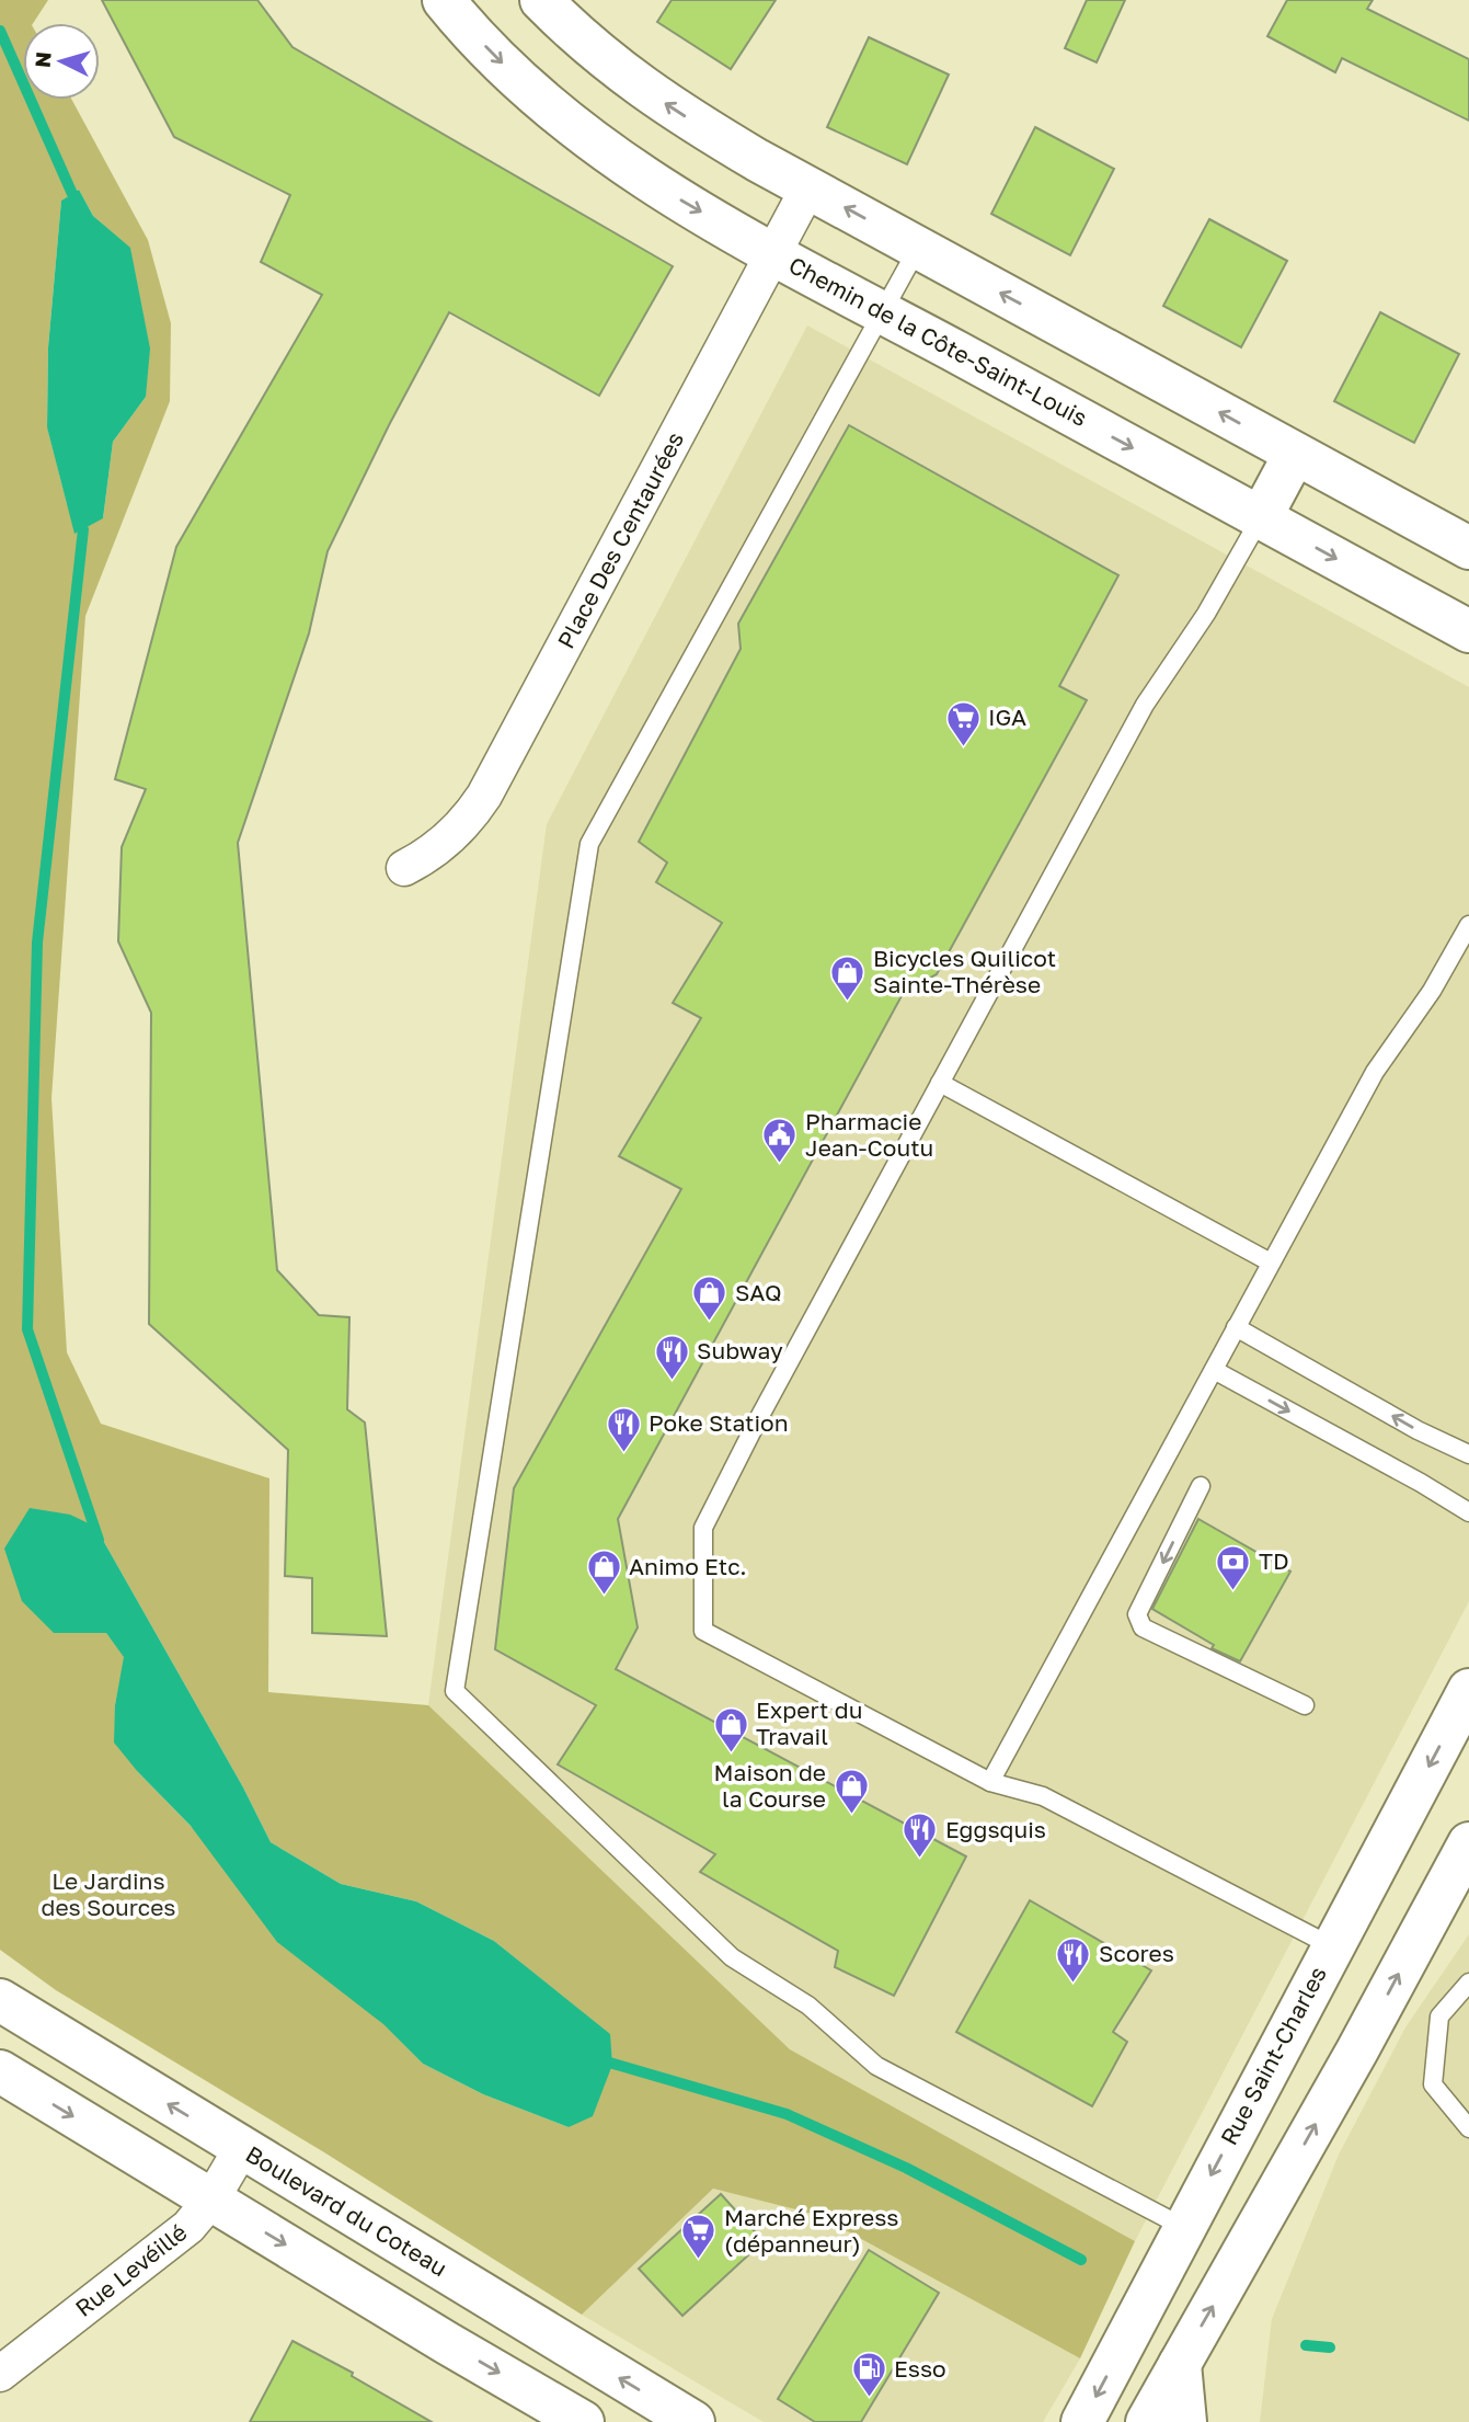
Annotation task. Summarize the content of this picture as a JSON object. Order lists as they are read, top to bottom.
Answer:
{
  "streets": {
    "main road": ["Chemin de la Côte-Saint-Louis", "Rue Saint-Charles", "Boulevard du Coteau"],
    "street": ["Place Des Centaurées", "Rue Levéillé"]
  },
  "crossings": [
    ["Chemin de la Côte-Saint-Louis", "Place Des Centaurées"],
    ["Boulevard du Coteau", "Rue Levéillé"]
  ],
  "parks": ["Le Jardins des Sources"],
  "places": {
    "supermarket": ["IGA", "Marché Express (dépanneur)"],
    "shop": [
      "Bicycles Quilicot Sainte-Thérèse",
      "SAQ",
      "Animo Etc.",
      "Expert du Travail",
      "Maison de la Course"
    ],
    "public building": ["Pharmacie Jean-Coutu"],
    "restaurant": [
      "Subway",
      "Poke Station",
      "Eggsquis",
      "Scores"
    ],
    "bank": ["TD"],
    "fuel station": ["Esso"]
  },
  "north": "left"
}
